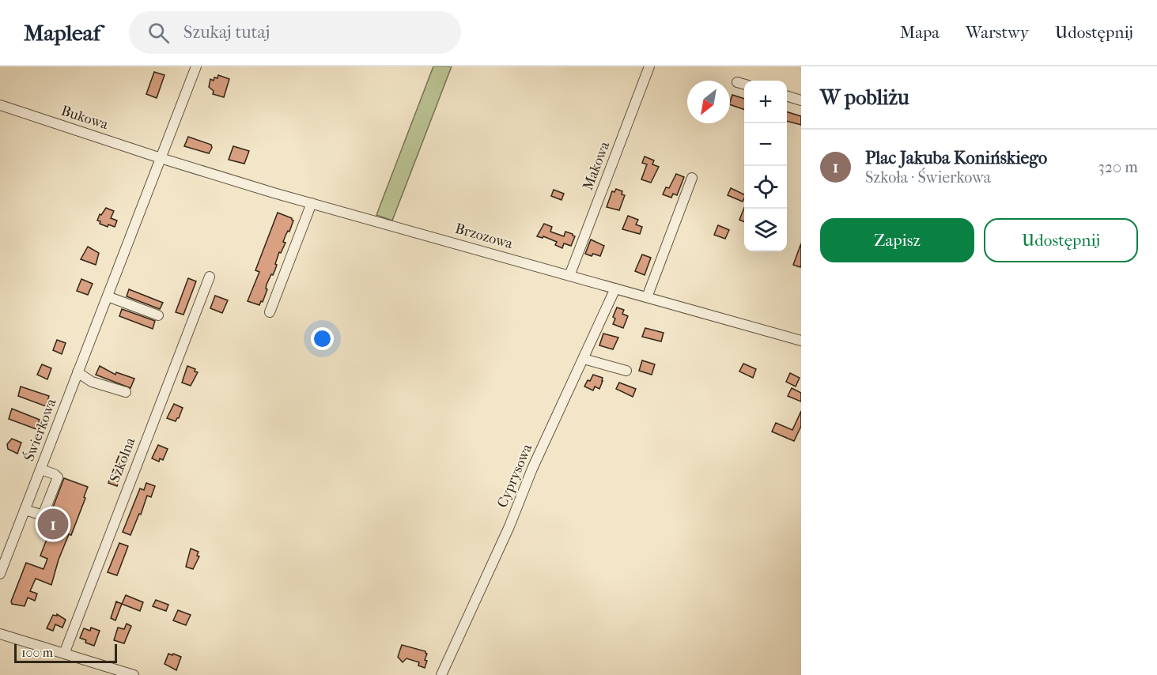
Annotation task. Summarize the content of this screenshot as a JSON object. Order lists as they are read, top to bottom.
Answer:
{
  "streets": {
    "street": [
      "Bukowa",
      "Makowa",
      "Brzozowa",
      "Świerkowa",
      "Szkolna",
      "Cyprysowa"
    ]
  },
  "crossings": [
    ["Bukowa", "Brzozowa"],
    ["Bukowa", "Świerkowa"],
    ["Makowa", "Brzozowa"],
    ["Brzozowa", "Świerkowa"],
    ["Brzozowa", "Cyprysowa"]
  ],
  "scale_bar": "100 m",
  "north": "bottom left",
  "page": {
    "header": "Mapleaf",
    "search": "Szukaj tutaj",
    "nav": ["Mapa", "Warstwy", "Udostępnij"],
    "heading": "W pobliżu",
    "map_buttons": ["+", "−"],
    "list": [
      {
        "mark": "1",
        "name": "Plac Jakuba Konińskiego",
        "note": "Szkoła · Świerkowa",
        "value": "320 m"
      }
    ],
    "buttons": ["Zapisz", "Udostępnij"],
    "pins": "1",
    "scale": "100 m"
  }
}
